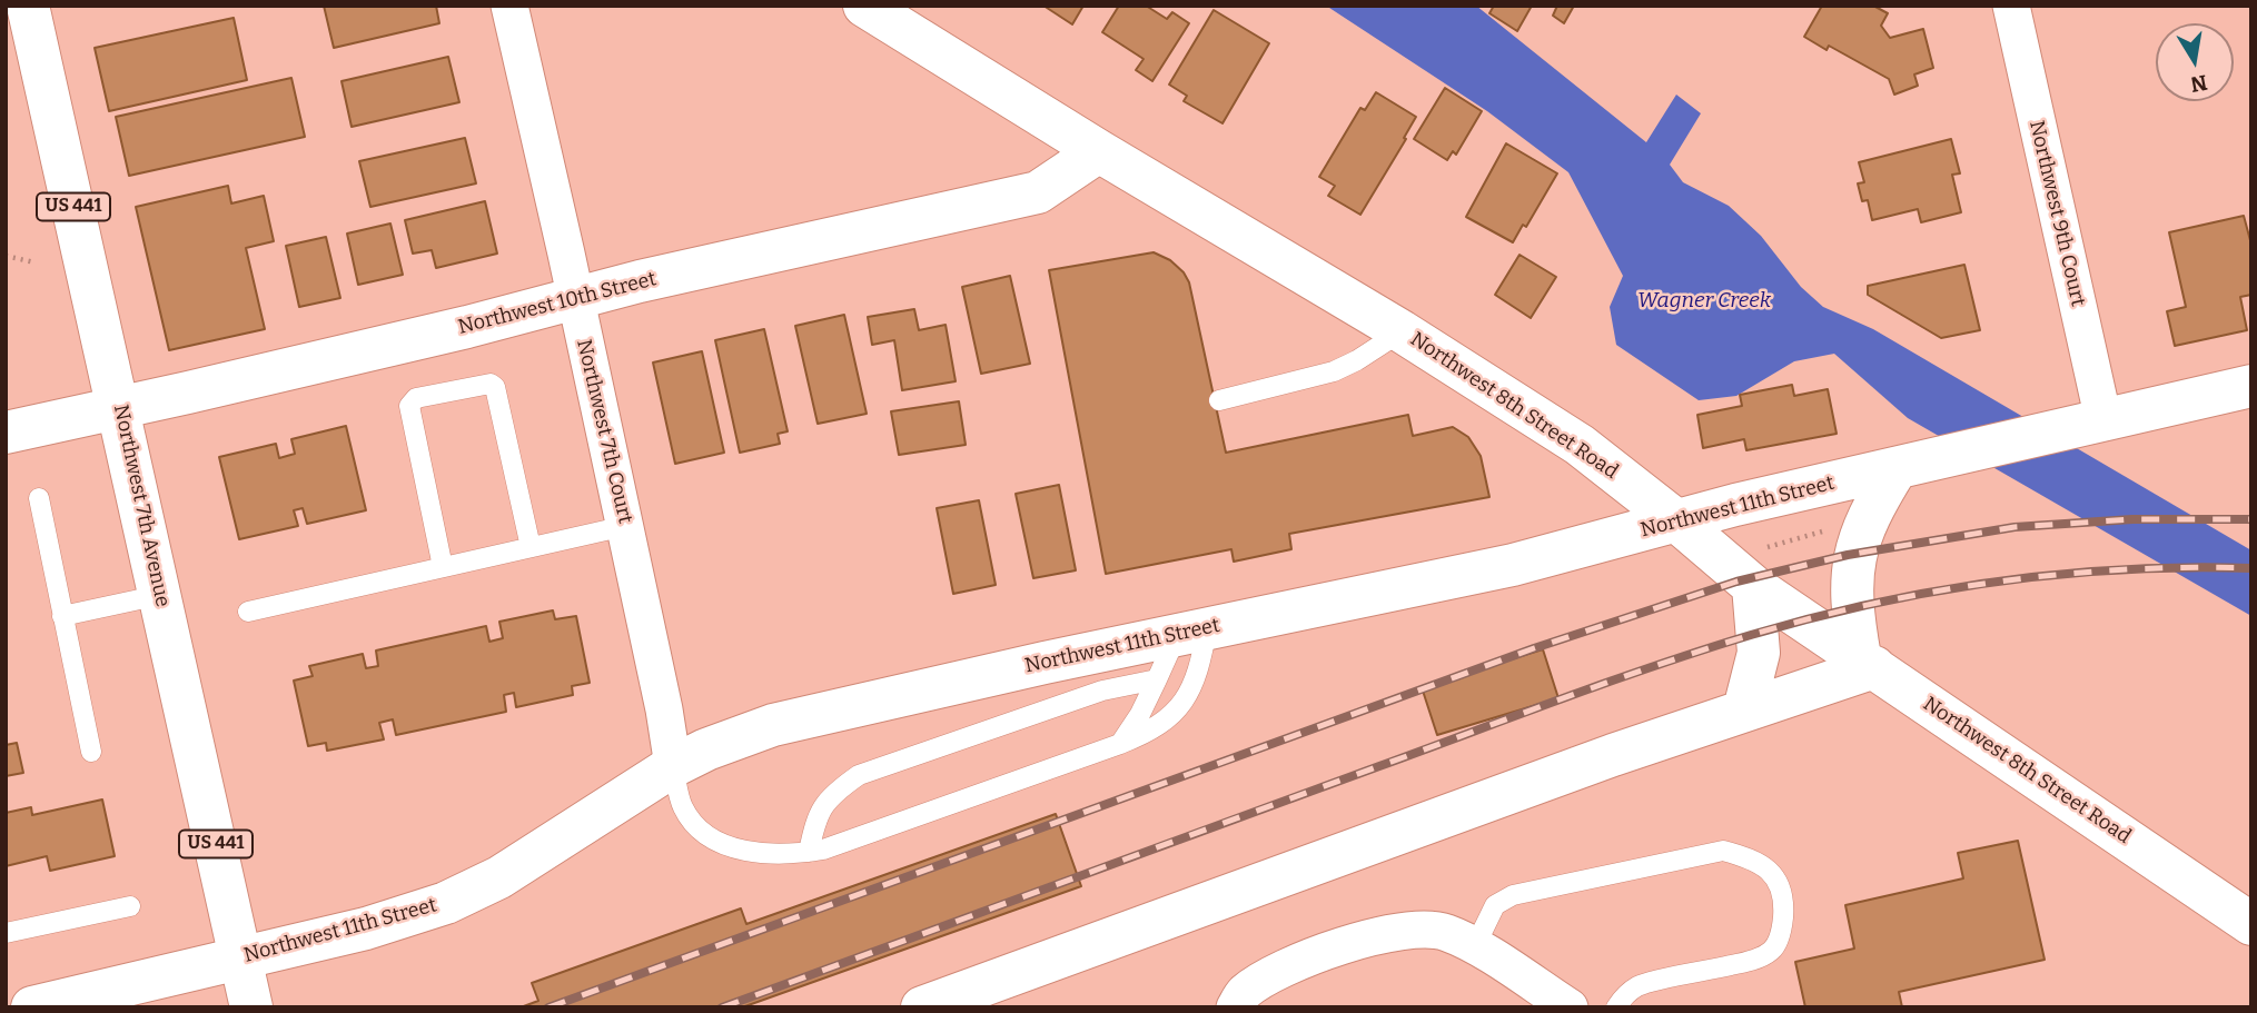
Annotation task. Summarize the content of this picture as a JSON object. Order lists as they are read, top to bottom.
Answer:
{
  "streets": {
    "street": [
      "US 441",
      "Northwest 9th Court",
      "Northwest 10th Street",
      "Northwest 8th Street Road",
      "Northwest 7th Court",
      "Northwest 7th Avenue",
      "Northwest 11th Street"
    ]
  },
  "crossings": [
    ["Northwest 9th Court", "Northwest 11th Street"],
    ["Northwest 10th Street", "Northwest 8th Street Road"],
    ["Northwest 10th Street", "Northwest 7th Court"],
    ["Northwest 10th Street", "Northwest 7th Avenue"],
    ["Northwest 8th Street Road", "Northwest 11th Street"],
    ["Northwest 7th Court", "Northwest 11th Street"],
    ["Northwest 7th Avenue", "Northwest 11th Street"]
  ],
  "water": ["Wagner Creek"],
  "north": "bottom"
}
